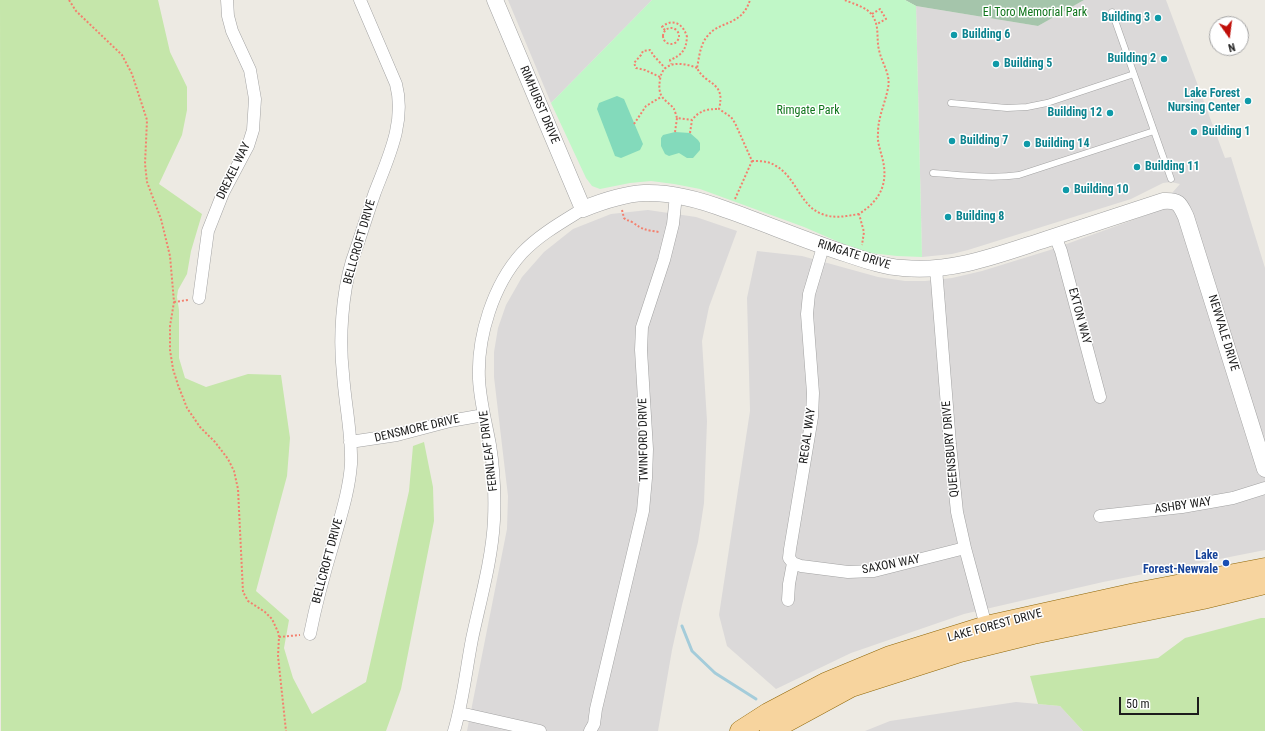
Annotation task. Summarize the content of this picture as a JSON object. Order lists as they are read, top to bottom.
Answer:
{
  "streets": {
    "main road": ["LAKE FOREST DRIVE"],
    "street": [
      "RIMHURST DRIVE",
      "DREXEL WAY",
      "BELLCROFT DRIVE",
      "RIMGATE DRIVE",
      "EXTON WAY",
      "NEWVALE DRIVE",
      "DENSMORE DRIVE",
      "REGAL WAY",
      "TWINFORD DRIVE",
      "QUEENSBURY DRIVE",
      "FERNLEAF DRIVE",
      "ASHBY WAY",
      "SAXON WAY"
    ]
  },
  "crossings": [
    ["RIMHURST DRIVE", "RIMGATE DRIVE"],
    ["RIMHURST DRIVE", "FERNLEAF DRIVE"],
    ["BELLCROFT DRIVE", "DENSMORE DRIVE"],
    ["RIMGATE DRIVE", "EXTON WAY"],
    ["RIMGATE DRIVE", "NEWVALE DRIVE"],
    ["RIMGATE DRIVE", "REGAL WAY"],
    ["RIMGATE DRIVE", "TWINFORD DRIVE"],
    ["RIMGATE DRIVE", "QUEENSBURY DRIVE"],
    ["RIMGATE DRIVE", "FERNLEAF DRIVE"],
    ["DENSMORE DRIVE", "FERNLEAF DRIVE"],
    ["REGAL WAY", "SAXON WAY"],
    ["QUEENSBURY DRIVE", "SAXON WAY"],
    ["QUEENSBURY DRIVE", "LAKE FOREST DRIVE"]
  ],
  "parks": ["El Toro Memorial Park", "Rimgate Park"],
  "places": [
    "Building 3",
    "Building 6",
    "Building 2",
    "Building 5",
    "Lake Forest Nursing Center",
    "Building 12",
    "Building 1",
    "Building 7",
    "Building 14",
    "Building 11",
    "Building 10",
    "Building 8",
    "Lake Forest-Newvale"
  ],
  "scale_bar": "50 m",
  "north": "bottom"
}
